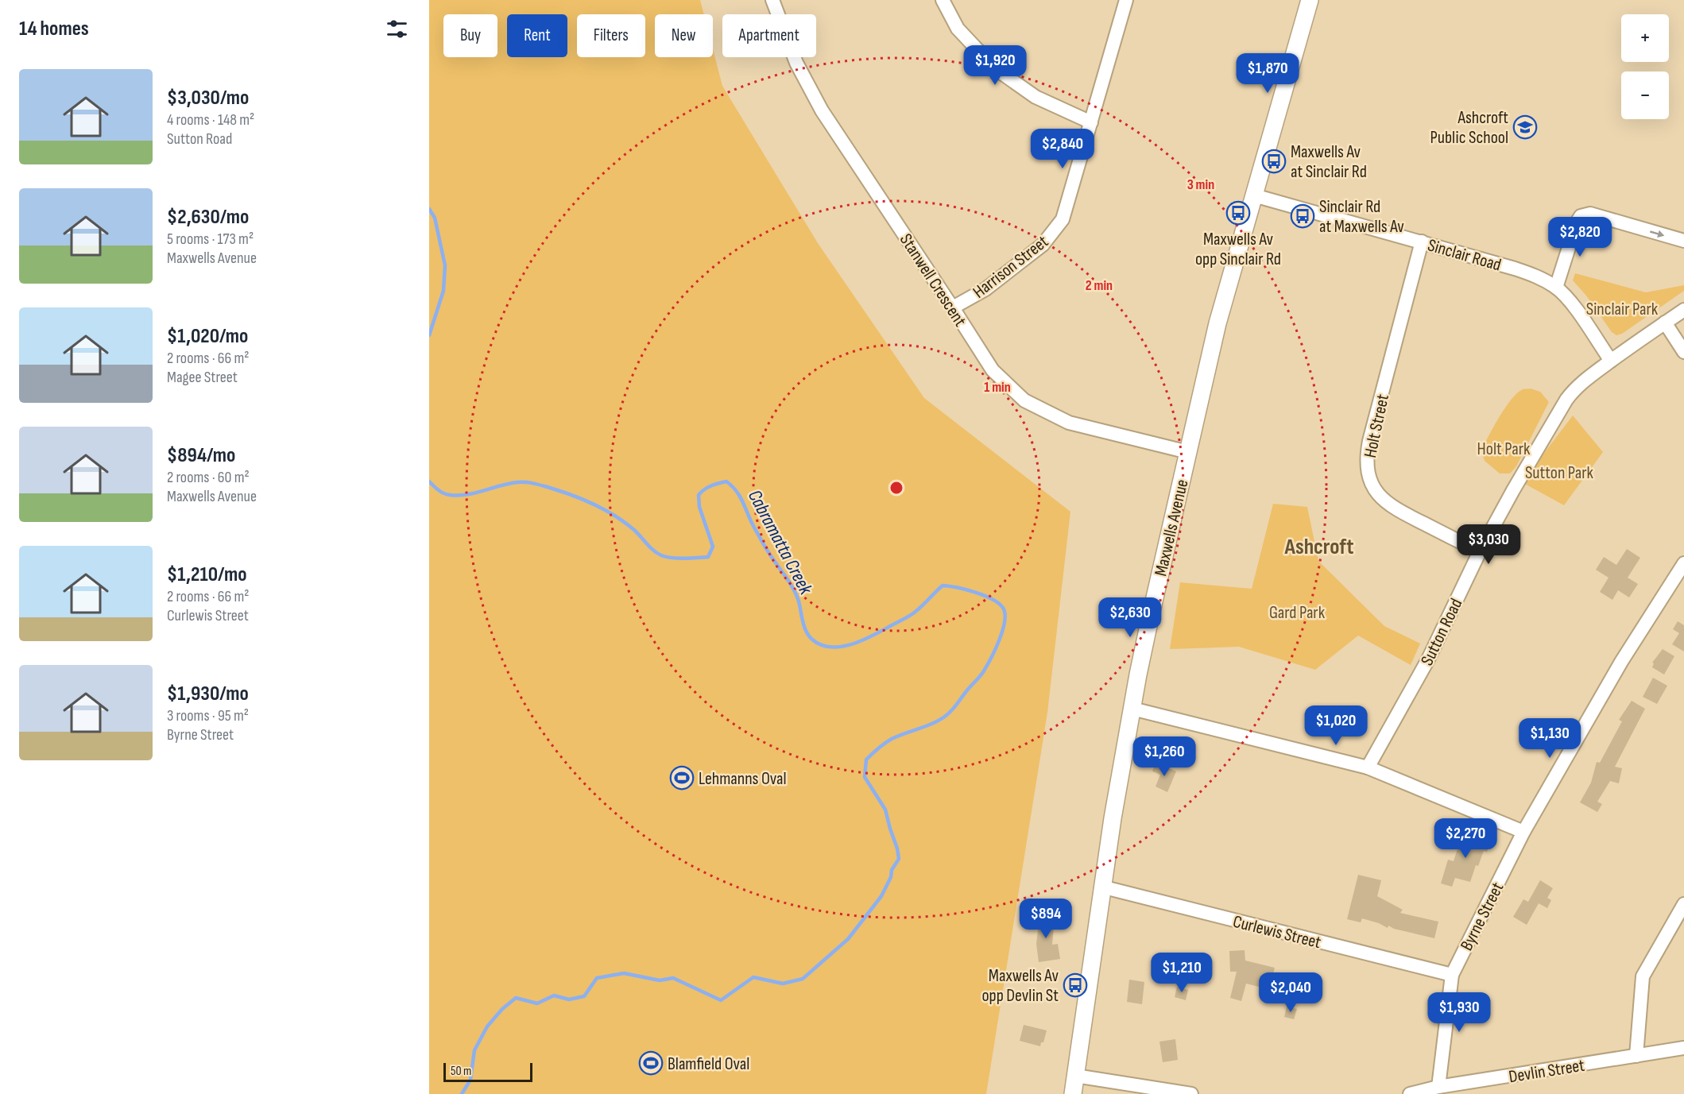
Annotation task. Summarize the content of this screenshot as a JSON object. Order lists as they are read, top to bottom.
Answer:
{
  "streets": {
    "street": [
      "Sinclair Road",
      "Harrison Street",
      "Stanwell Crescent",
      "Holt Street",
      "Maxwells Avenue",
      "Sutton Road",
      "Byrne Street",
      "Curlewis Street",
      "Devlin Street"
    ]
  },
  "crossings": [
    ["Sinclair Road", "Holt Street"],
    ["Sinclair Road", "Maxwells Avenue"],
    ["Sinclair Road", "Sutton Road"],
    ["Harrison Street", "Stanwell Crescent"],
    ["Stanwell Crescent", "Maxwells Avenue"],
    ["Holt Street", "Sutton Road"],
    ["Maxwells Avenue", "Curlewis Street"],
    ["Byrne Street", "Curlewis Street"],
    ["Byrne Street", "Devlin Street"]
  ],
  "districts": ["Ashcroft"],
  "water": ["Cabramatta Creek"],
  "parks": [
    "Sinclair Park",
    "Holt Park",
    "Sutton Park",
    "Gard Park"
  ],
  "places": {
    "school or university": ["Ashcroft Public School"],
    "bus stop": [
      "Maxwells Av at Sinclair Rd",
      "Maxwells Av opp Sinclair Rd",
      "Sinclair Rd at Maxwells Av",
      "Maxwells Av opp Devlin St"
    ],
    "sports": ["Lehmanns Oval", "Blamfield Oval"]
  },
  "scale_bar": "50 m",
  "page": {
    "heading": "14 homes",
    "map_buttons": ["+", "−"],
    "chip": [
      "Buy",
      "Rent",
      "Filters",
      "New",
      "Apartment"
    ],
    "price": [
      "$1,920",
      "$1,870",
      "$2,840",
      "$2,820",
      "$3,030",
      "$2,630",
      "$1,020",
      "$1,130",
      "$1,260",
      "$2,270",
      "$894",
      "$1,210",
      "$2,040",
      "$1,930"
    ],
    "list": [
      {
        "name": "$3,030/mo",
        "note": "4 rooms · 148 m² · Sutton Road"
      },
      {
        "name": "$2,630/mo",
        "note": "5 rooms · 173 m² · Maxwells Avenue"
      },
      {
        "name": "$1,020/mo",
        "note": "2 rooms · 66 m² · Magee Street"
      },
      {
        "name": "$894/mo",
        "note": "2 rooms · 60 m² · Maxwells Avenue"
      },
      {
        "name": "$1,210/mo",
        "note": "2 rooms · 66 m² · Curlewis Street"
      },
      {
        "name": "$1,930/mo",
        "note": "3 rooms · 95 m² · Byrne Street"
      }
    ],
    "scale": "50 m"
  },
  "rings": ["3 min", "2 min", "1 min"]
}
